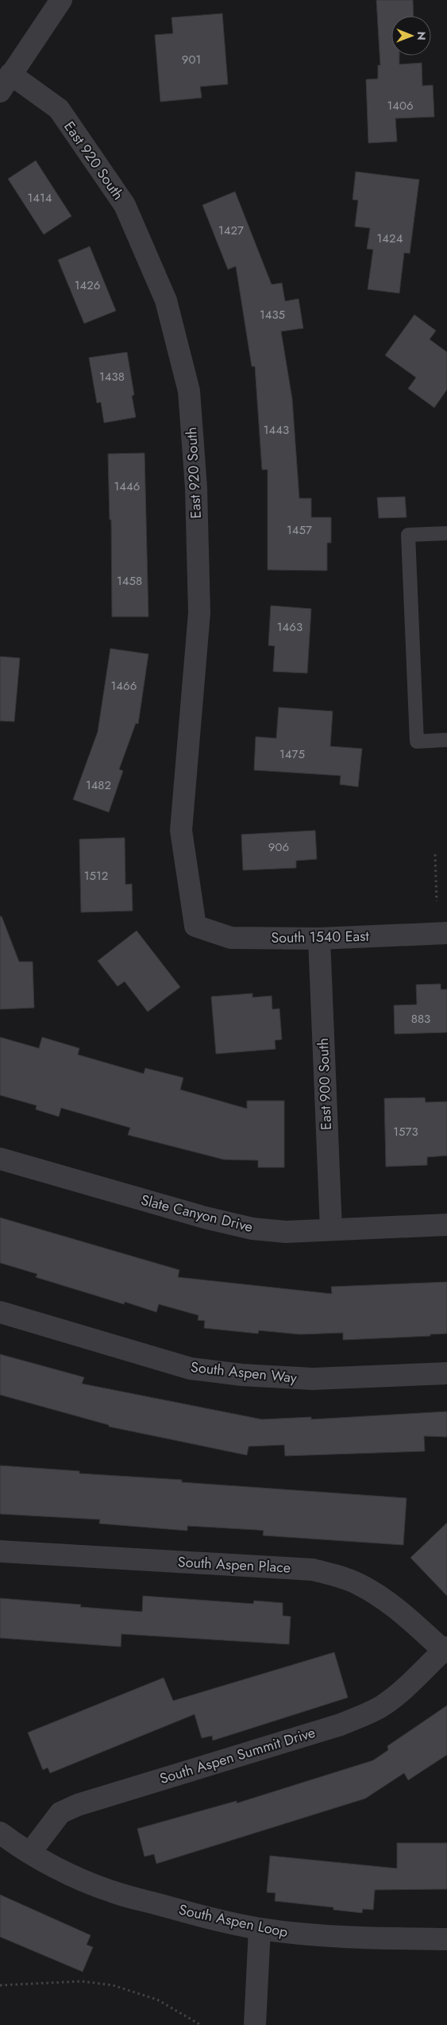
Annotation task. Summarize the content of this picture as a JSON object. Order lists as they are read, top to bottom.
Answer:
{
  "streets": {
    "street": [
      "East 920 South",
      "South 1540 East",
      "East 900 South",
      "Slate Canyon Drive",
      "South Aspen Way",
      "South Aspen Place",
      "South Aspen Summit Drive",
      "South Aspen Loop"
    ]
  },
  "crossings": [
    ["East 920 South", "South 1540 East"],
    ["South 1540 East", "East 900 South"],
    ["East 900 South", "Slate Canyon Drive"],
    ["South Aspen Place", "South Aspen Summit Drive"],
    ["South Aspen Summit Drive", "South Aspen Loop"]
  ],
  "house_numbers": [
    "901",
    "1406",
    "1414",
    "1427",
    "1424",
    "1426",
    "1435",
    "1438",
    "1443",
    "1446",
    "1457",
    "1458",
    "1463",
    "1466",
    "1475",
    "1482",
    "906",
    "1512",
    "883",
    "1573"
  ],
  "north": "right"
}
